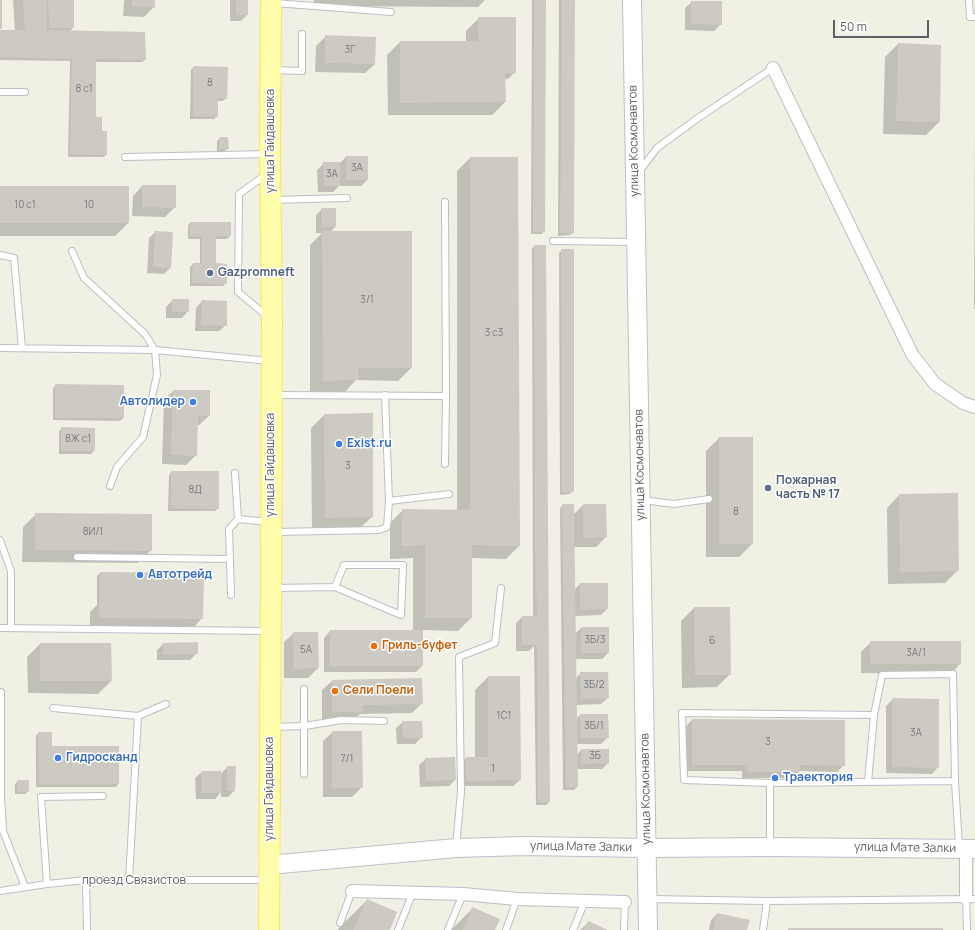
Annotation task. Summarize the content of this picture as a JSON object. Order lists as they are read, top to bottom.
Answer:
{
  "streets": {
    "main road": ["улица Гайдашовка"],
    "street": ["улица Космонавтов", "улица Мате Залки"],
    "lane": ["проезд Связистов"]
  },
  "crossings": [
    ["улица Гайдашовка", "улица Мате Залки"],
    ["улица Гайдашовка", "проезд Связистов"],
    ["улица Космонавтов", "улица Мате Залки"],
    ["улица Мате Залки", "проезд Связистов"]
  ],
  "places": [
    "Gazpromneft",
    "Автолидер",
    "Exist.ru",
    "Пожарная часть № 17",
    "Автотрейд",
    "Гриль-буфет",
    "Сели Поели",
    "Гидросканд",
    "Траектория"
  ],
  "house_numbers": [
    "3Г",
    "8",
    "8 с1",
    "3А",
    "3А",
    "10 с1",
    "10",
    "3/1",
    "3 с3",
    "8Ж с1",
    "3",
    "8Д",
    "8",
    "8И/1",
    "3Б/3",
    "6",
    "5А",
    "3А/1",
    "3Б/2",
    "1С1",
    "3Б/1",
    "3А",
    "3",
    "3Б",
    "7/1",
    "1"
  ],
  "scale_bar": "50 m"
}
